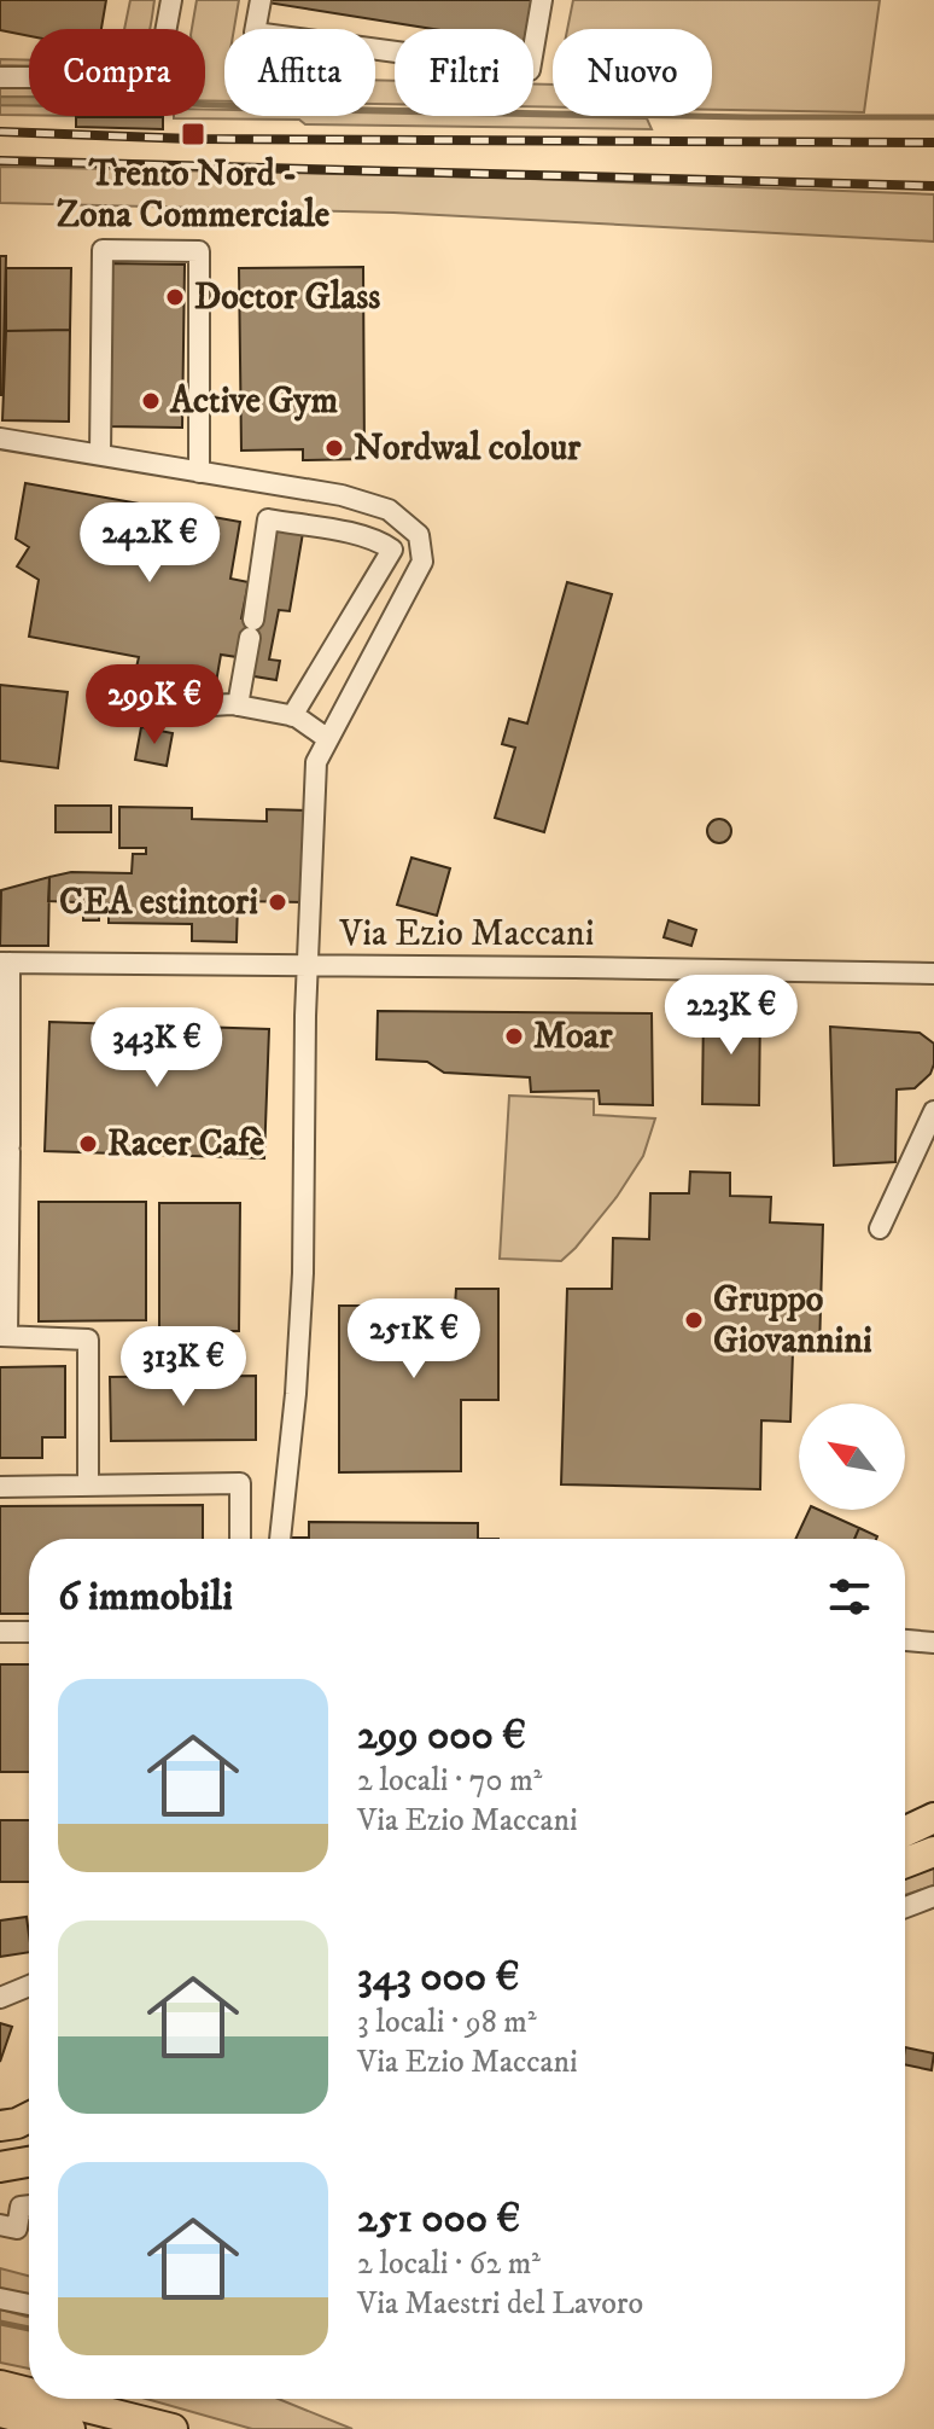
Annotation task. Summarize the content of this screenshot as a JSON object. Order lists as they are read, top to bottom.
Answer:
{
  "streets": {
    "street": ["Via Ezio Maccani"]
  },
  "places": {
    "transit": ["Trento Nord - Zona Commerciale"],
    "other": [
      "Doctor Glass",
      "Active Gym",
      "Nordwal colour",
      "CEA estintori",
      "Moar",
      "Racer Cafè",
      "Gruppo Giovannini"
    ]
  },
  "north": "top left",
  "page": {
    "chip": [
      "Compra",
      "Affitta",
      "Filtri",
      "Nuovo"
    ],
    "price": [
      "242K €",
      "299K €",
      "223K €",
      "343K €",
      "251K €",
      "313K €"
    ],
    "heading": "6 immobili",
    "list": [
      {
        "name": "299 000 €",
        "note": "2 locali · 70 m² · Via Ezio Maccani"
      },
      {
        "name": "343 000 €",
        "note": "3 locali · 98 m² · Via Ezio Maccani"
      },
      {
        "name": "251 000 €",
        "note": "2 locali · 62 m² · Via Maestri del Lavoro"
      }
    ]
  }
}
